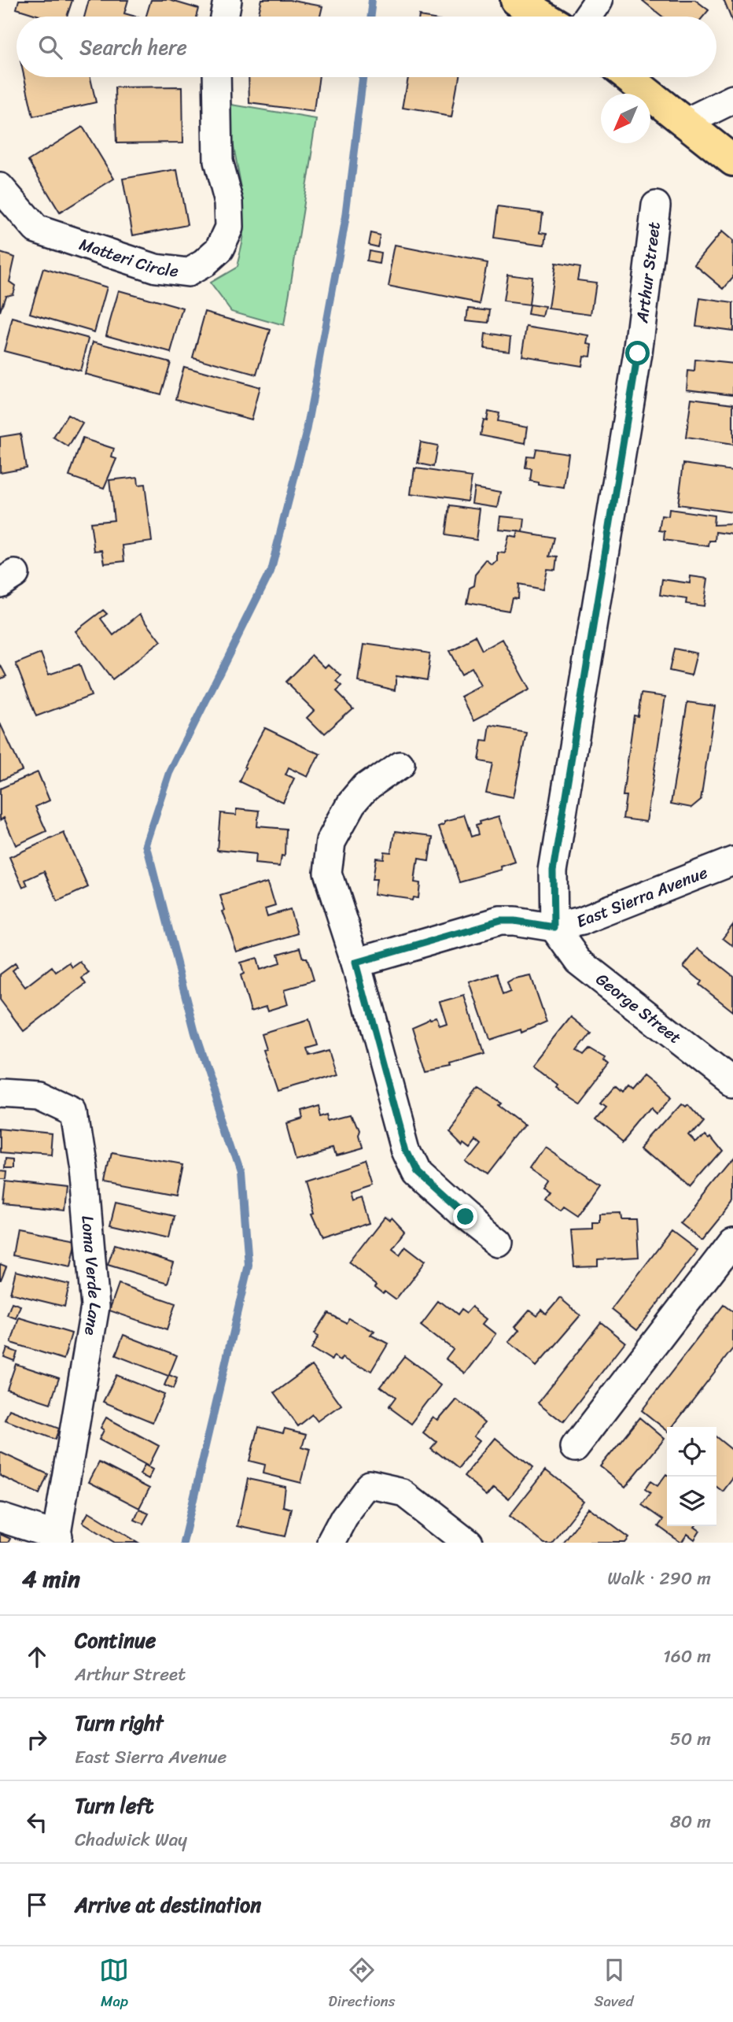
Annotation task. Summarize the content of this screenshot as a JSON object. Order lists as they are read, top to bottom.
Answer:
{
  "streets": {
    "street": [
      "Matteri Circle",
      "Arthur Street",
      "East Sierra Avenue",
      "George Street",
      "Loma Verde Lane"
    ]
  },
  "crossings": [
    ["Arthur Street", "East Sierra Avenue"],
    ["Arthur Street", "George Street"],
    ["East Sierra Avenue", "George Street"]
  ],
  "north": "bottom left",
  "page": {
    "search": "Search here",
    "heading": ["4 min", "Walk · 290 m"],
    "list": [
      ["Continue", "Arthur Street", "160 m"],
      ["Turn right", "East Sierra Avenue", "50 m"],
      ["Turn left", "Chadwick Way", "80 m"],
      "Arrive at destination"
    ],
    "nav": ["Map", "Directions", "Saved"]
  }
}
